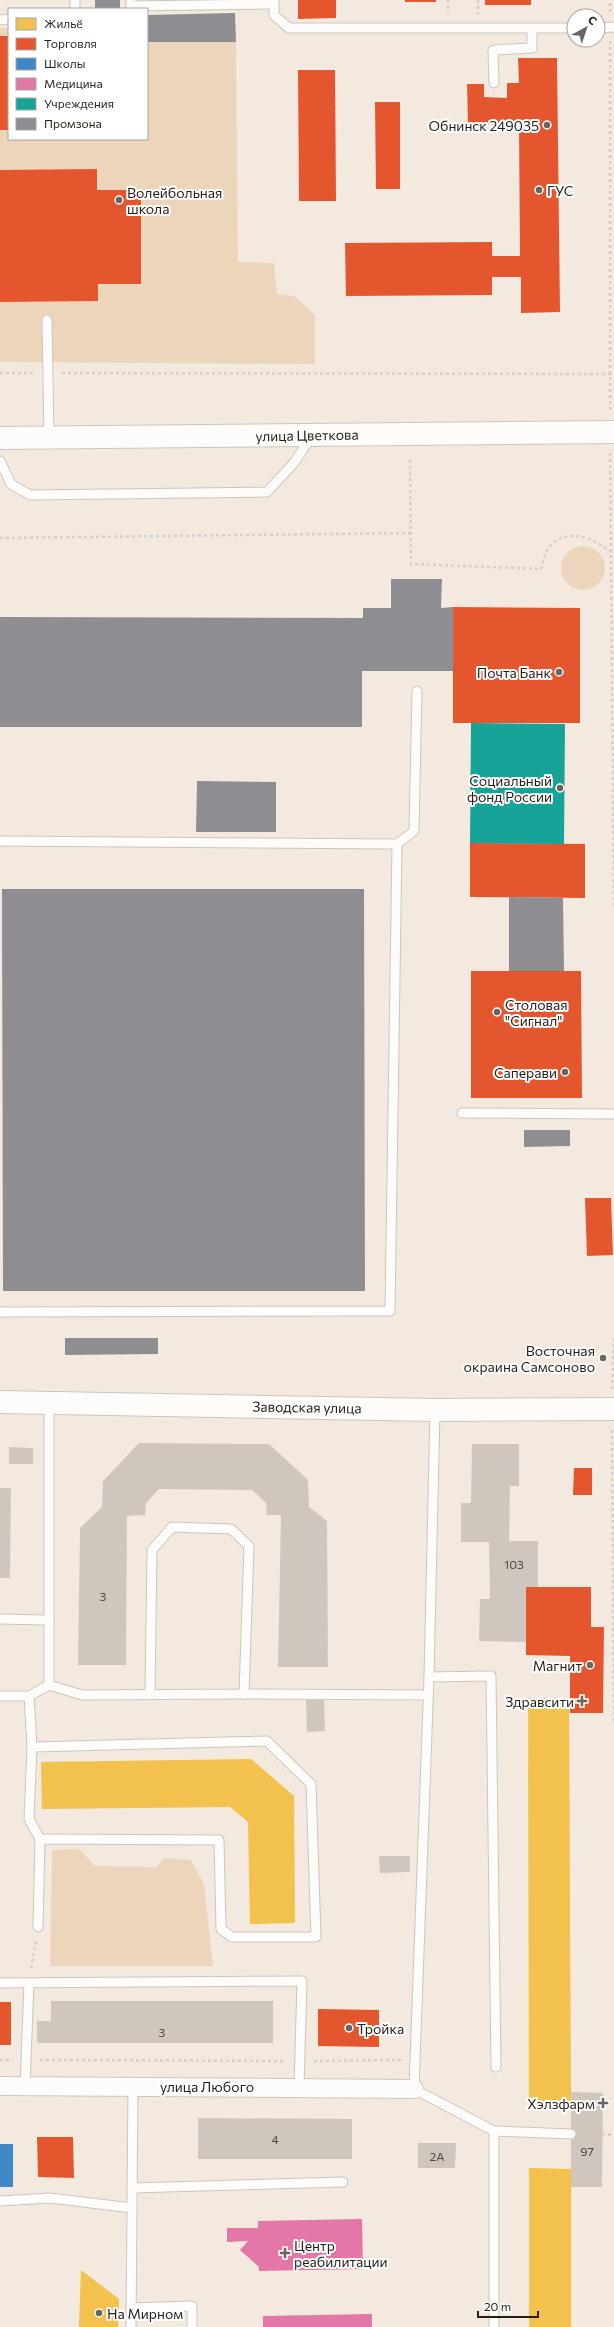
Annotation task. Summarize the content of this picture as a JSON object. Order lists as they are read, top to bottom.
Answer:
{
  "streets": {
    "street": ["улица Цветкова", "Заводская улица", "улица Любого"]
  },
  "places": {
    "other": [
      "Обнинск 249035",
      "ГУС",
      "Волейбольная школа",
      "Почта Банк",
      "Социальный фонд России",
      "Столовая \"Сигнал\"",
      "Саперави",
      "Восточная окраина Самсоново",
      "Магнит",
      "Тройка",
      "На Мирном"
    ],
    "health": ["Здравсити", "Хэлзфарм", "Центр реабилитации"]
  },
  "house_numbers": [
    "103",
    "3",
    "3",
    "4",
    "97",
    "2А"
  ],
  "legend": [
    "Жильё",
    "Торговля",
    "Школы",
    "Медицина",
    "Учреждения",
    "Промзона"
  ],
  "scale_bar": "20 m",
  "north": "top right"
}
